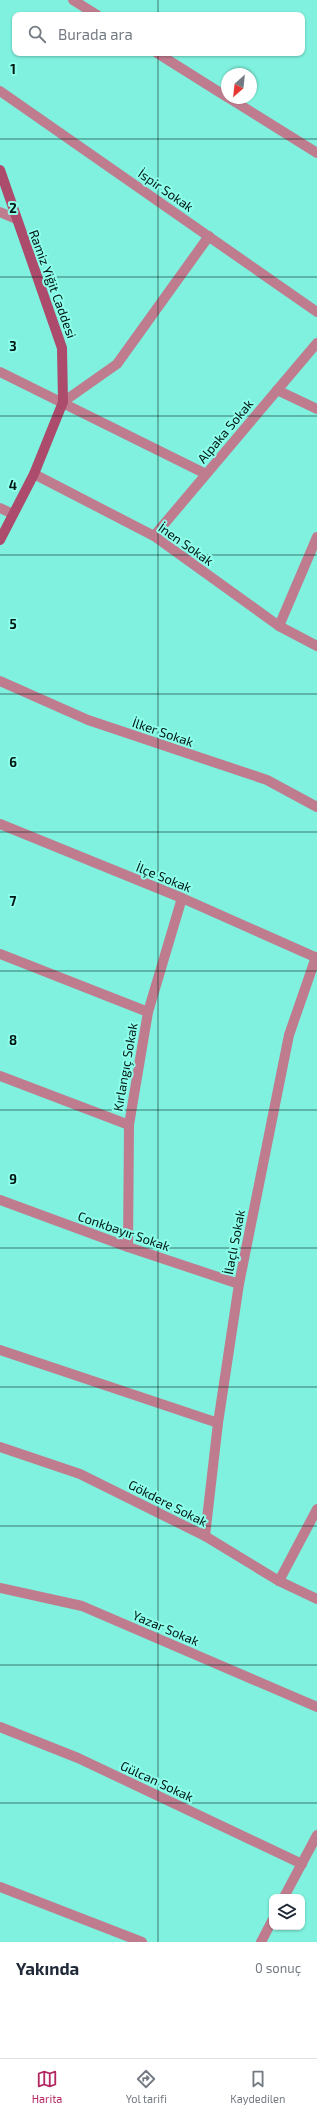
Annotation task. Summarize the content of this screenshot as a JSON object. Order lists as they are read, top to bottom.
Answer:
{
  "streets": {
    "main road": ["Ramiz Yiğit Caddesi"],
    "street": [
      "İspir Sokak",
      "Alpaka Sokak",
      "İnen Sokak",
      "İlker Sokak",
      "İlçe Sokak",
      "Kırlangıç Sokak",
      "Conkbayır Sokak",
      "İlaçlı Sokak",
      "Gökdere Sokak",
      "Yazar Sokak",
      "Gülcan Sokak"
    ]
  },
  "crossings": [
    ["Ramiz Yiğit Caddesi", "İnen Sokak"],
    ["Alpaka Sokak", "İnen Sokak"],
    ["İlçe Sokak", "Kırlangıç Sokak"],
    ["İlçe Sokak", "İlaçlı Sokak"],
    ["Kırlangıç Sokak", "Conkbayır Sokak"],
    ["Conkbayır Sokak", "İlaçlı Sokak"],
    ["İlaçlı Sokak", "Gökdere Sokak"]
  ],
  "north": "bottom left",
  "page": {
    "search": "Burada ara",
    "heading": ["Yakında", "0 sonuç"],
    "nav": ["Harita", "Yol tarifi", "Kaydedilen"]
  },
  "grid": {
    "rows": [
      "1",
      "2",
      "3",
      "4",
      "5",
      "6",
      "7",
      "8",
      "9"
    ]
  }
}
